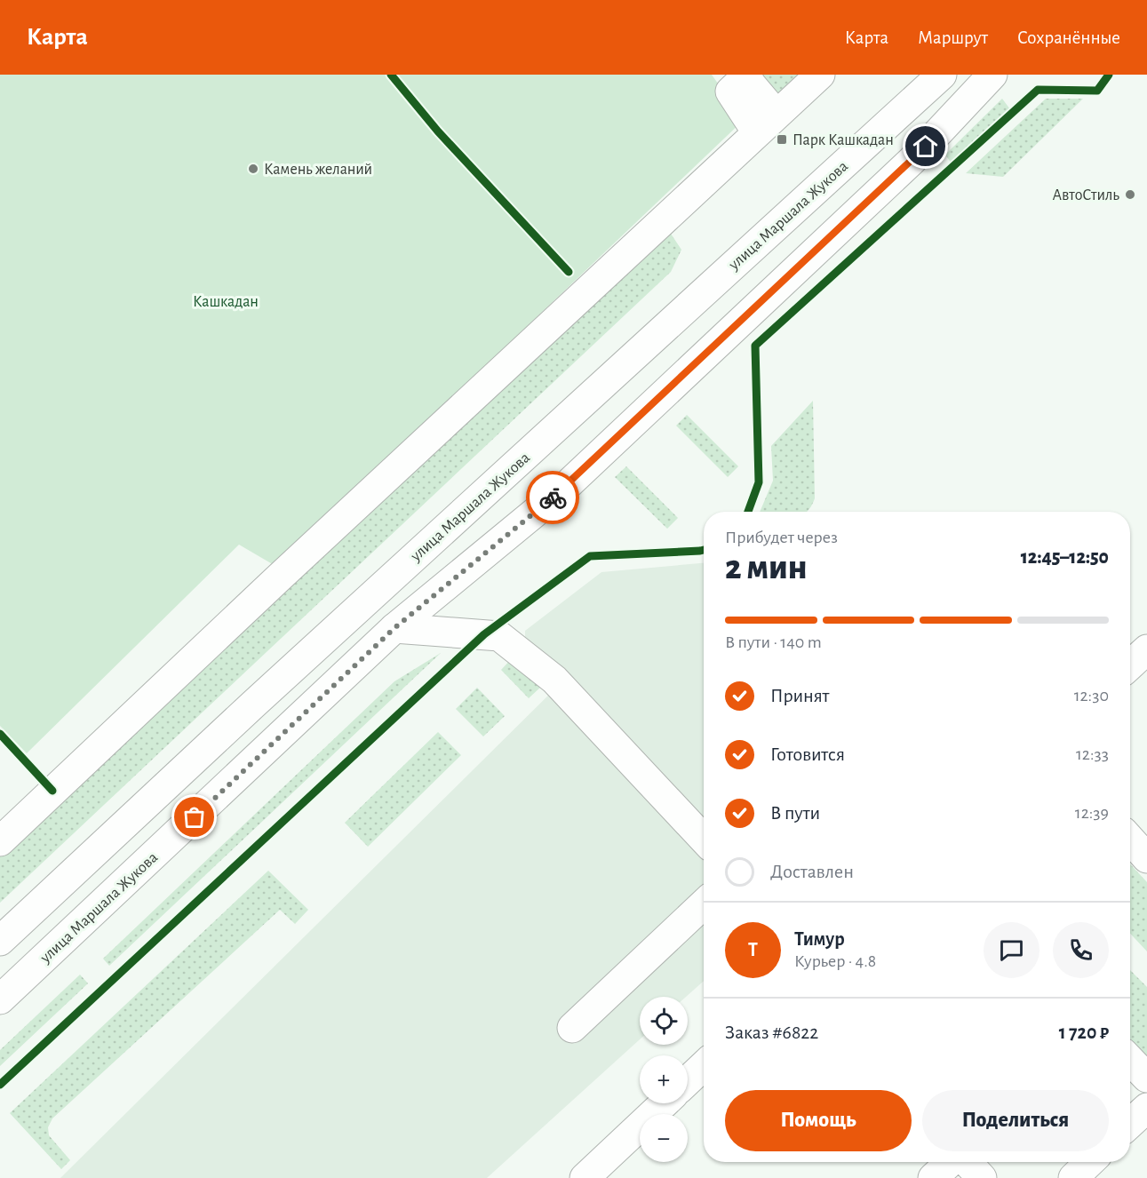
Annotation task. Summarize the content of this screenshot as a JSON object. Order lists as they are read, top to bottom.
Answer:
{
  "streets": {
    "main road": ["улица Маршала Жукова"]
  },
  "parks": ["Кашкадан"],
  "places": {
    "transit": ["Парк Кашкадан"],
    "other": ["Камень желаний", "АвтоСтиль"]
  },
  "page": {
    "header": "Карта",
    "nav": ["Карта", "Маршрут", "Сохранённые"],
    "heading": ["2 мин", "Прибудет через", "12:45–12:50"],
    "panel": [
      "Тимур",
      "Курьер · 4.8",
      "Заказ #6822",
      "1 720 ₽"
    ],
    "bar": "В пути · 140 m",
    "list": [
      ["Принят", "12:30"],
      ["Готовится", "12:33"],
      ["В пути", "12:39"],
      "Доставлен"
    ],
    "round": "Т",
    "map_buttons": ["+", "−"],
    "buttons": ["Помощь", "Поделиться"]
  }
}
